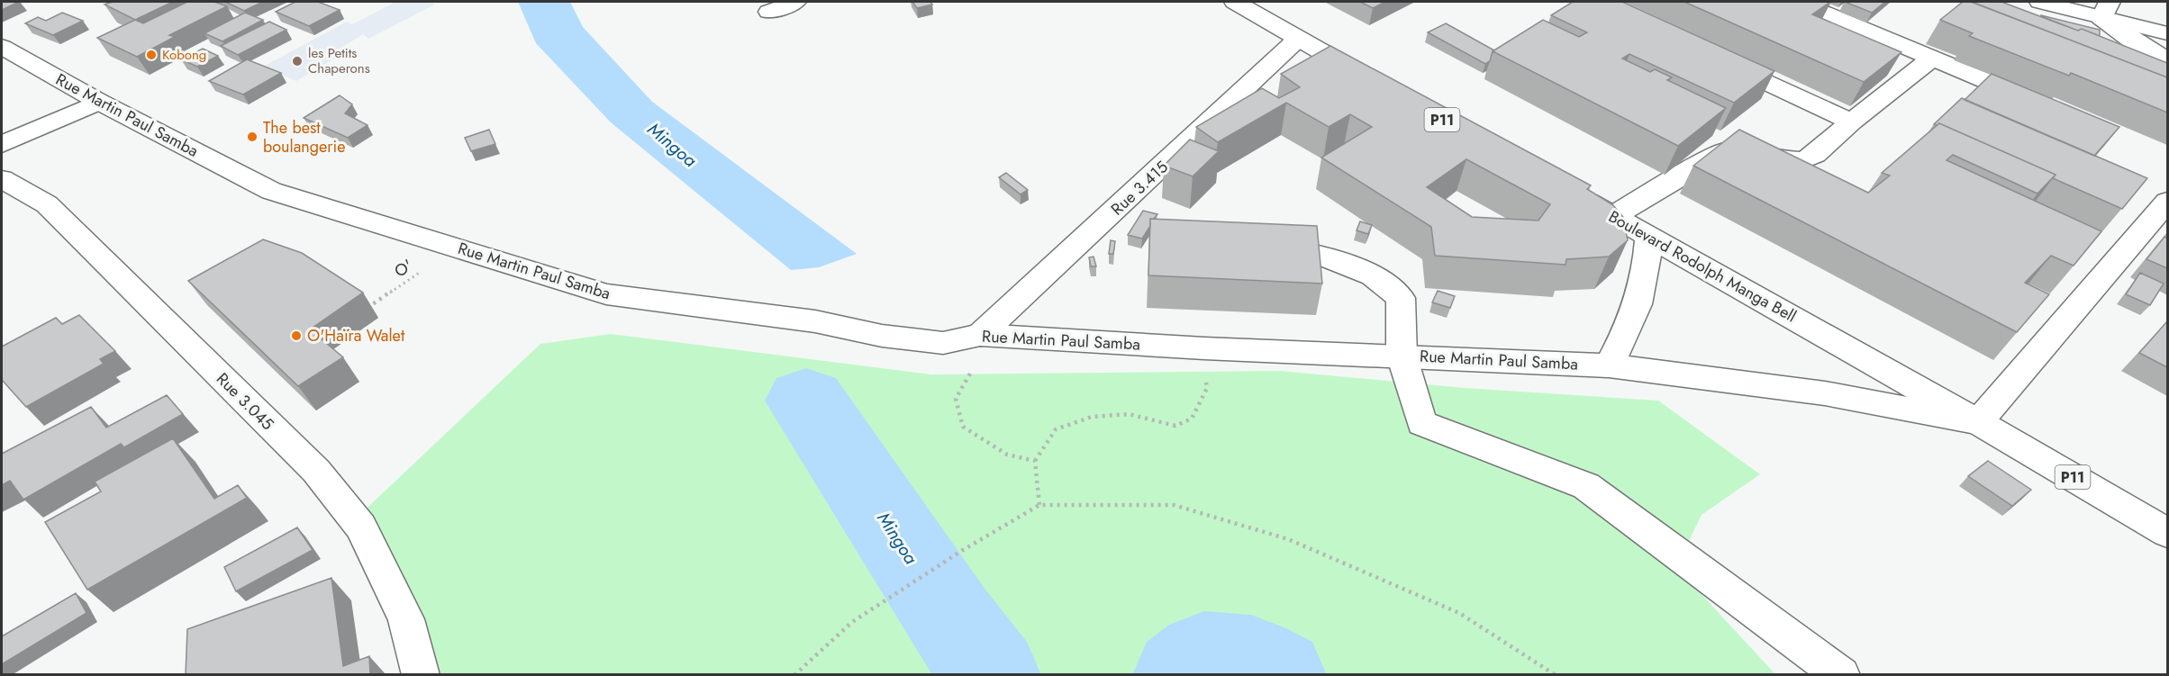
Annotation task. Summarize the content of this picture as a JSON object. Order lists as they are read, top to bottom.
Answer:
{
  "streets": {
    "main road": [
      "Rue Martin Paul Samba",
      "P11",
      "Rue 3.415",
      "Boulevard Rodolph Manga Bell",
      "Rue 3.045"
    ],
    "path": ["O'"]
  },
  "crossings": [
    ["Rue Martin Paul Samba", "Rue 3.415"],
    ["Rue Martin Paul Samba", "Boulevard Rodolph Manga Bell"],
    ["Rue Martin Paul Samba", "O'"]
  ],
  "water": ["Mingoa"],
  "places": [
    "Kobong",
    "les Petits Chaperons",
    "The best boulangerie",
    "O'Haïra Walet"
  ]
}
